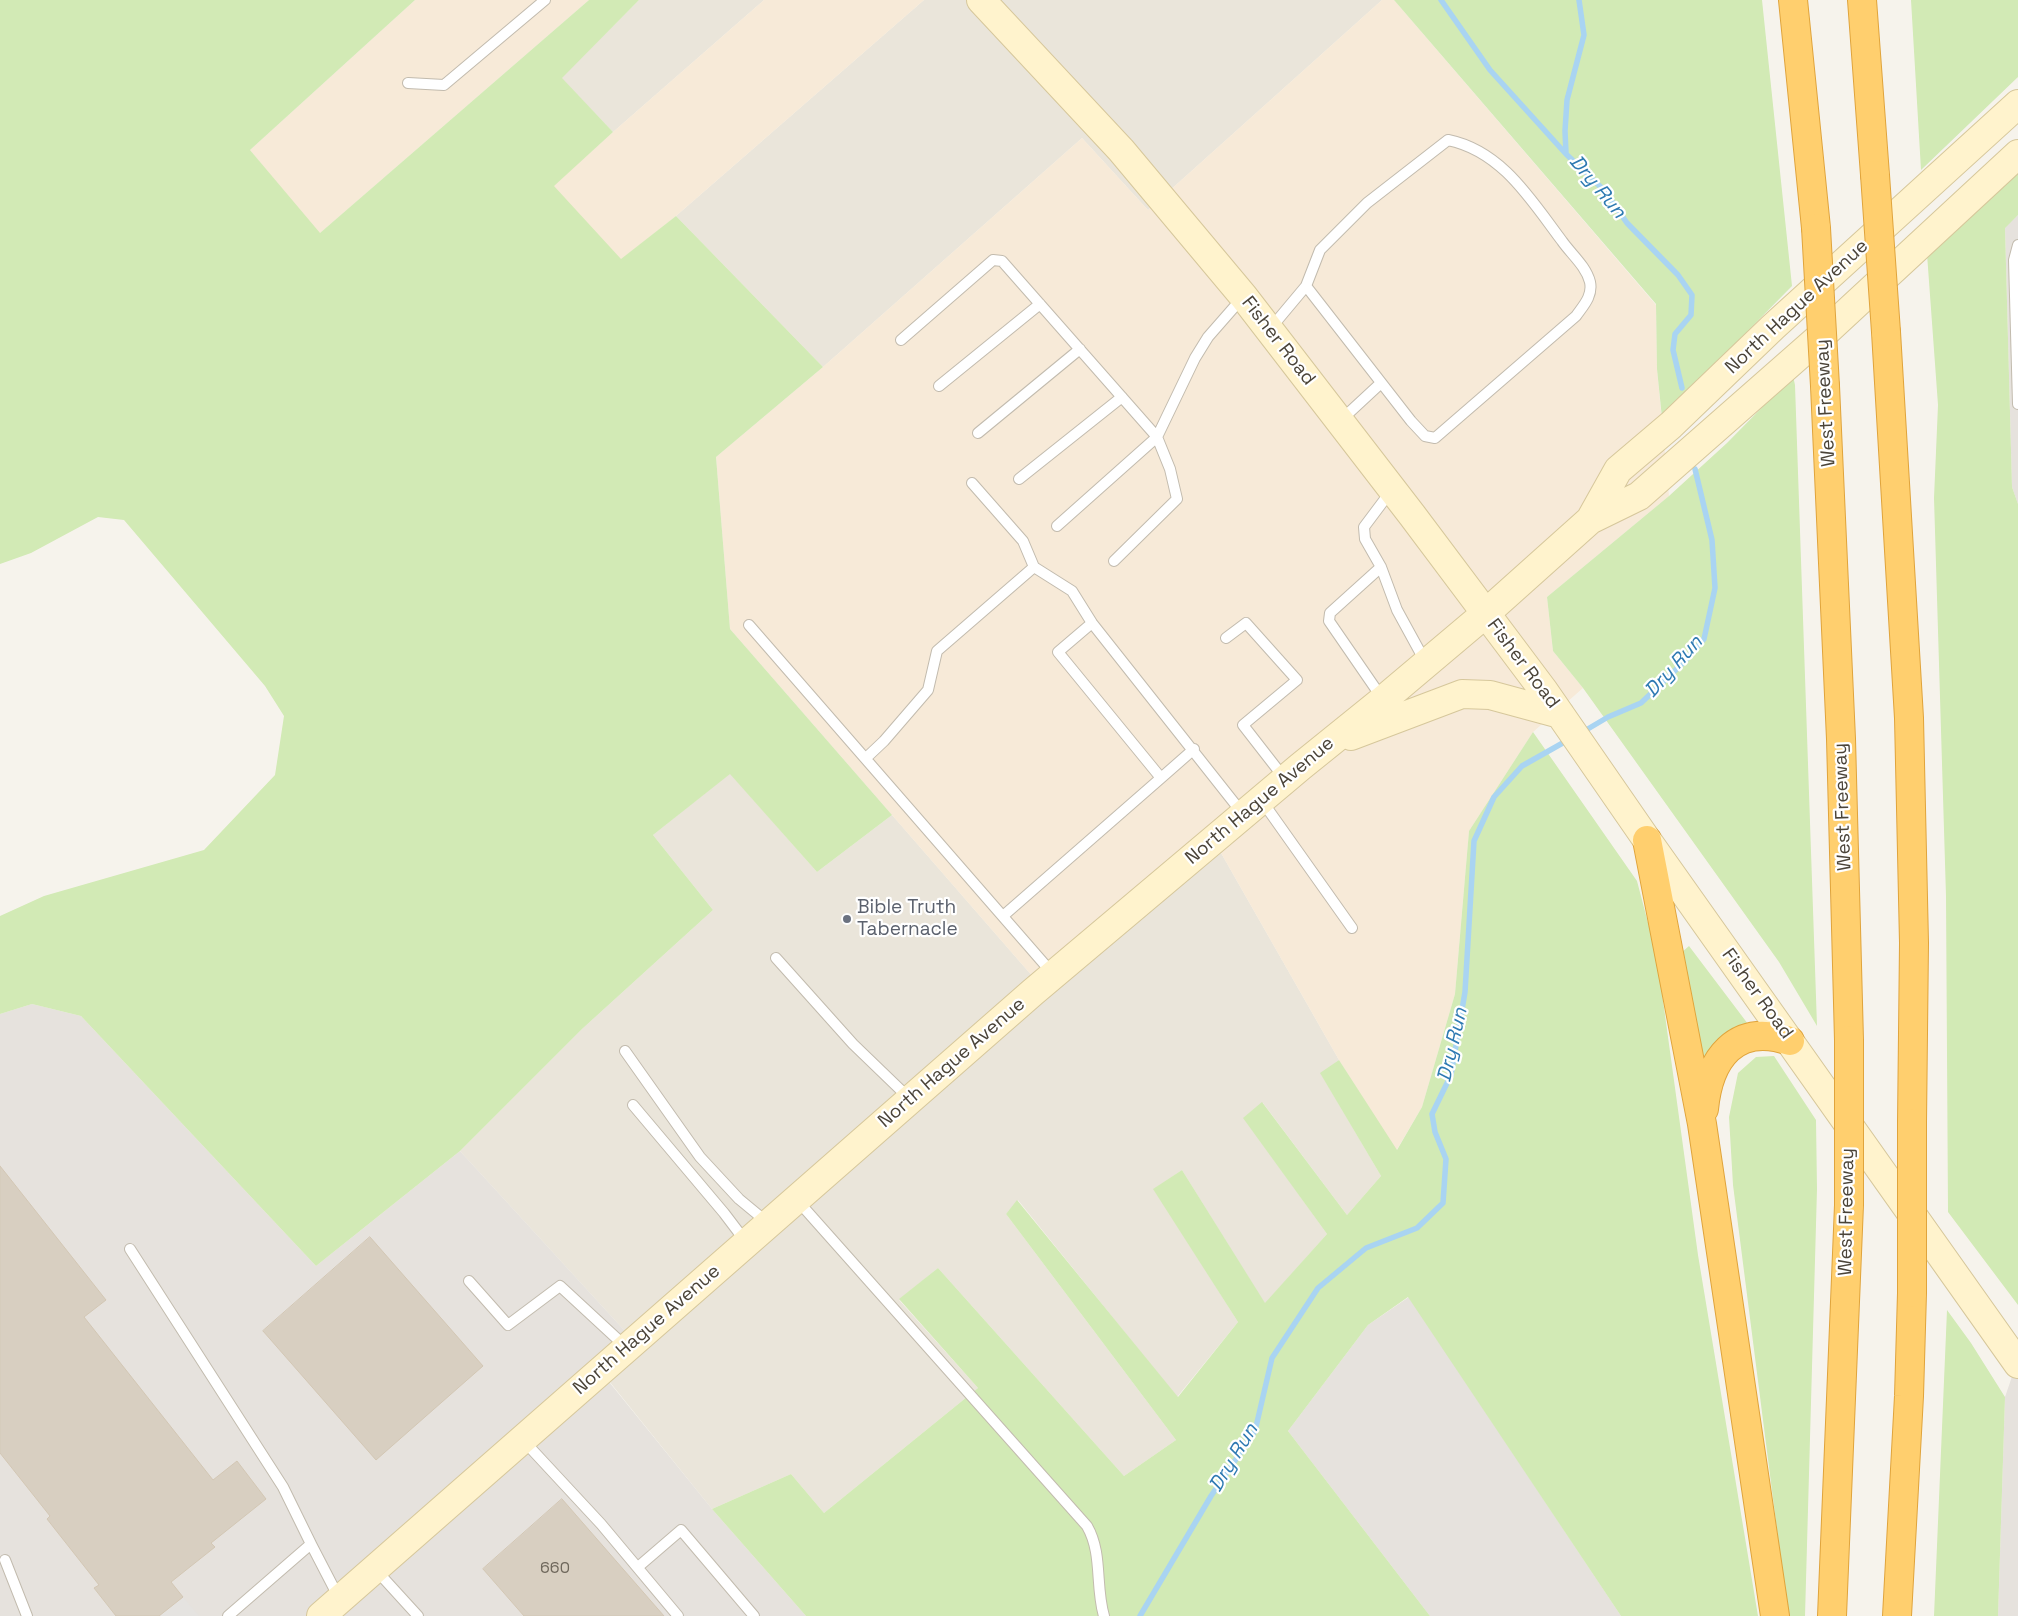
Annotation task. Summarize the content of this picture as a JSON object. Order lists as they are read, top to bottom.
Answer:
{
  "streets": {
    "highway": ["West Freeway"],
    "main road": ["North Hague Avenue", "Fisher Road"]
  },
  "crossings": [
    ["North Hague Avenue", "Fisher Road"]
  ],
  "water": ["Dry Run"],
  "places": ["Bible Truth Tabernacle"],
  "house_numbers": ["660"]
}
